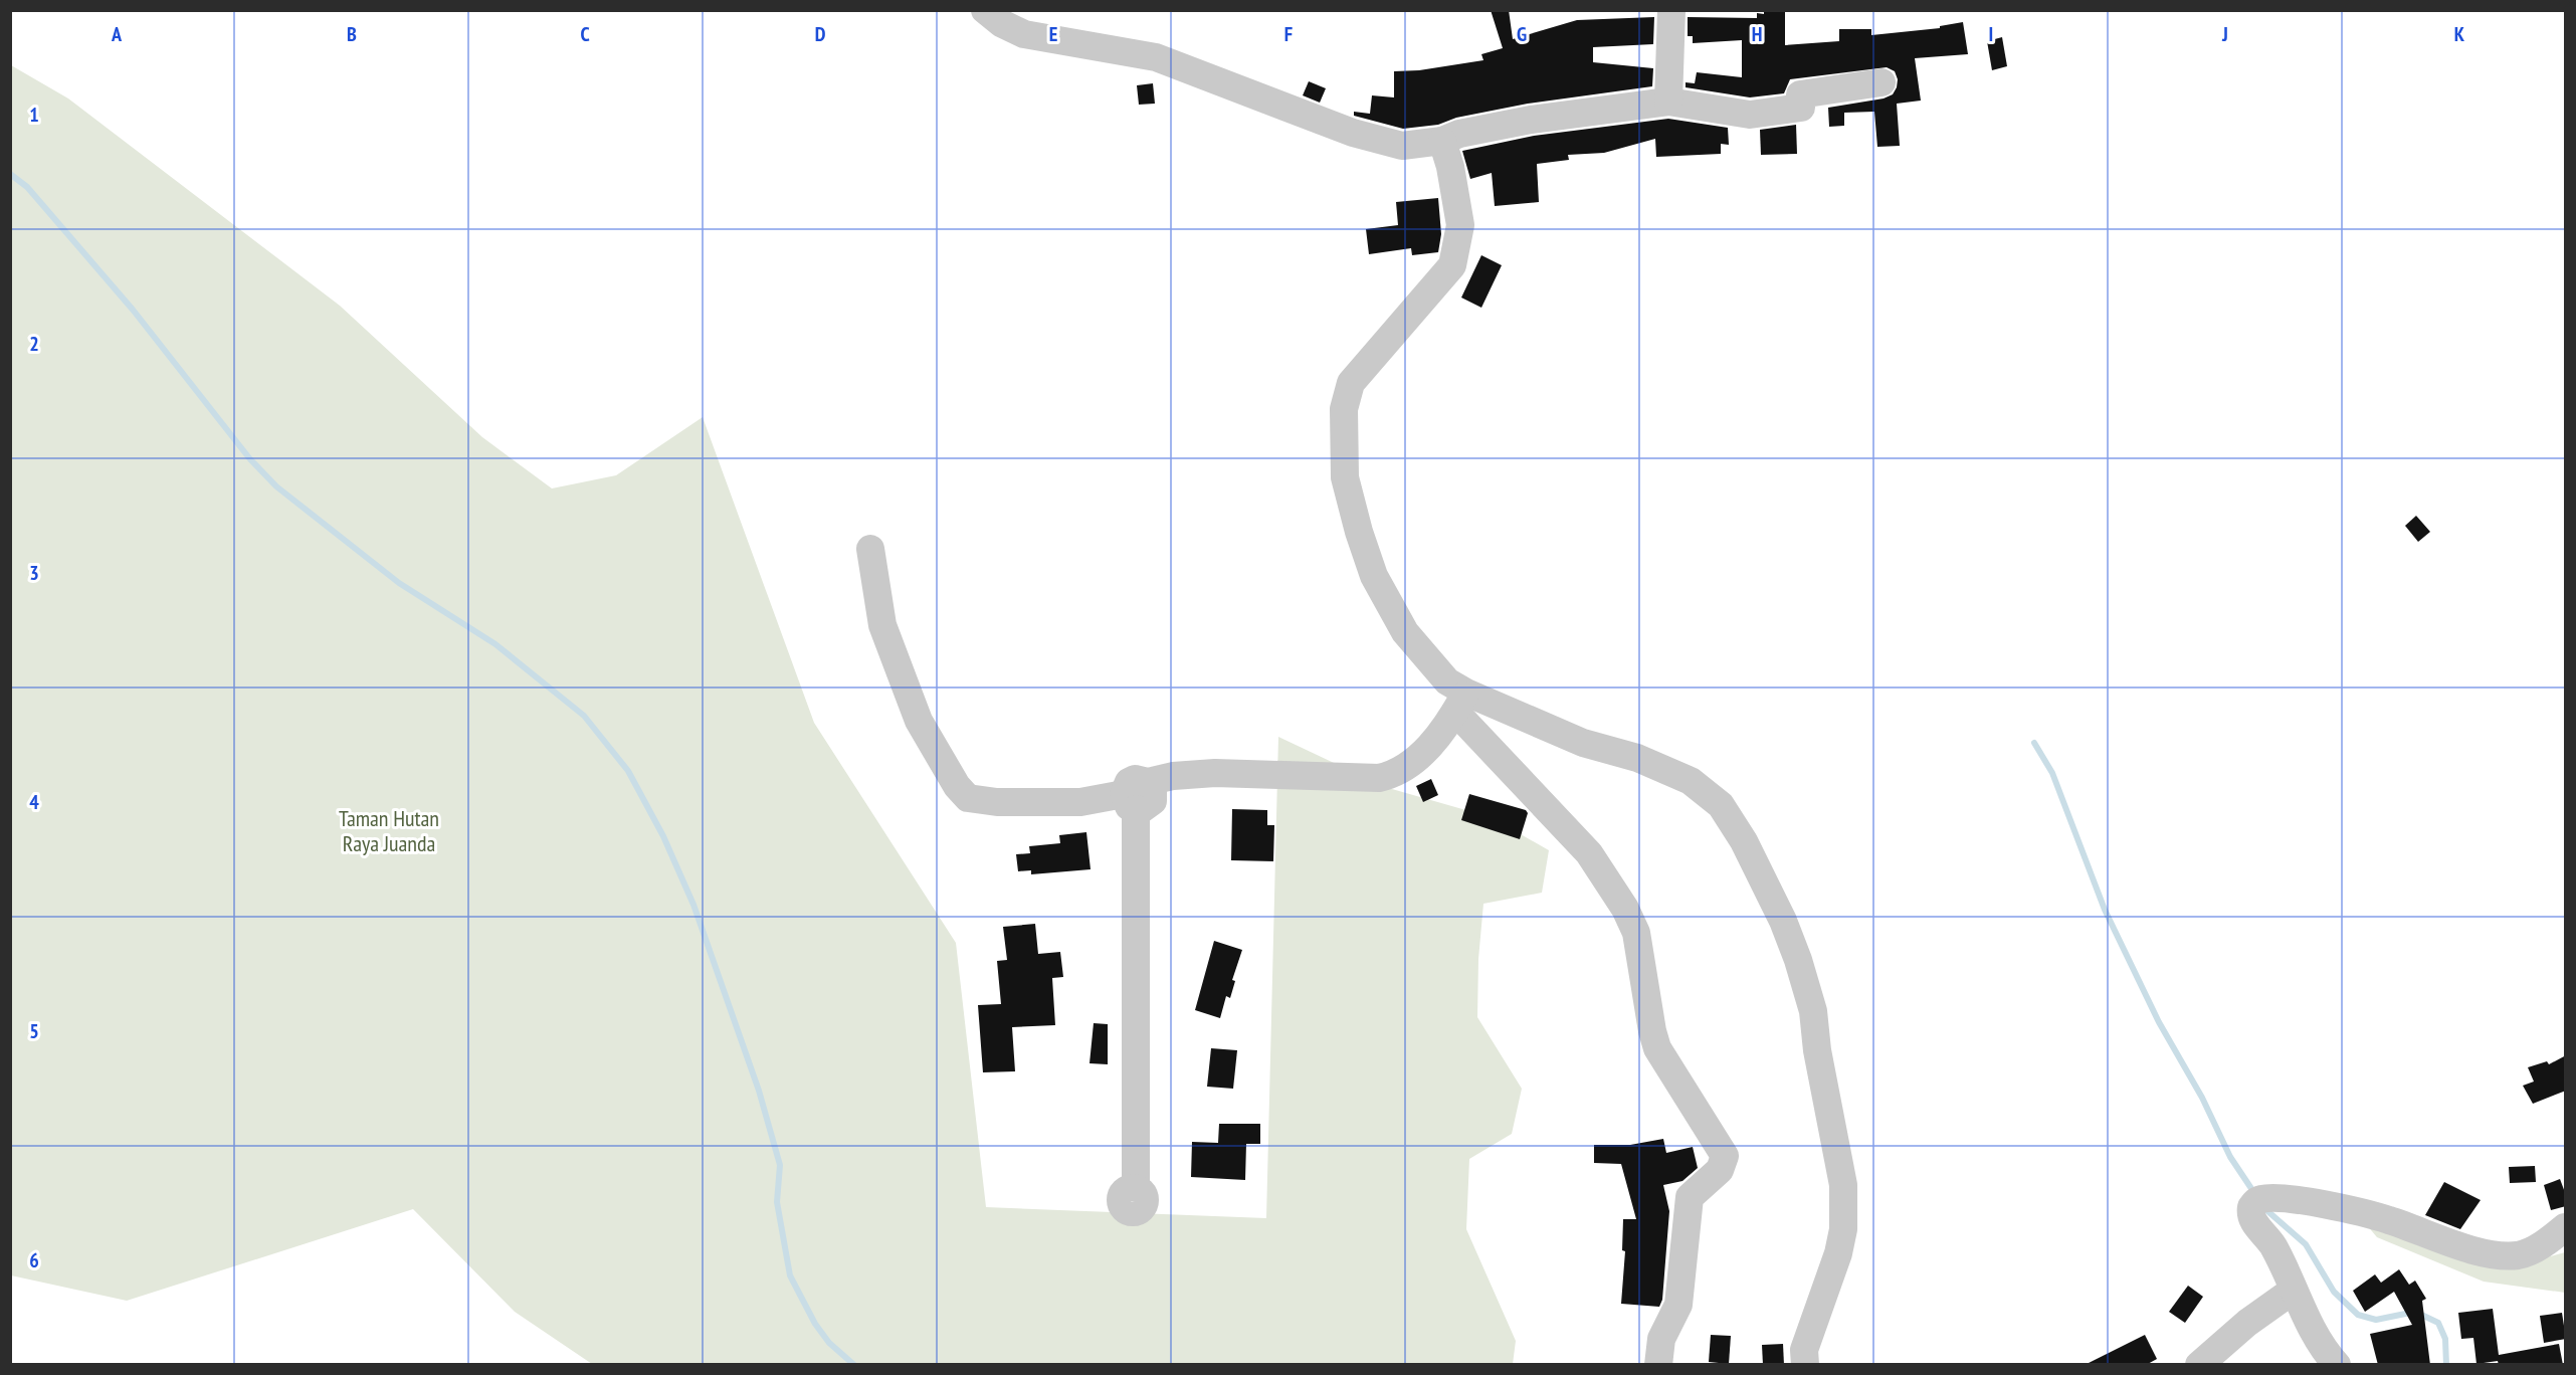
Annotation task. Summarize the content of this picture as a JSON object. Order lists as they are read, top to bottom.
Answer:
{
  "parks": ["Taman Hutan Raya Juanda"],
  "grid": {
    "columns": [
      "A",
      "B",
      "C",
      "D",
      "E",
      "F",
      "G",
      "H",
      "I",
      "J",
      "K"
    ],
    "rows": [
      "1",
      "2",
      "3",
      "4",
      "5",
      "6"
    ]
  }
}
